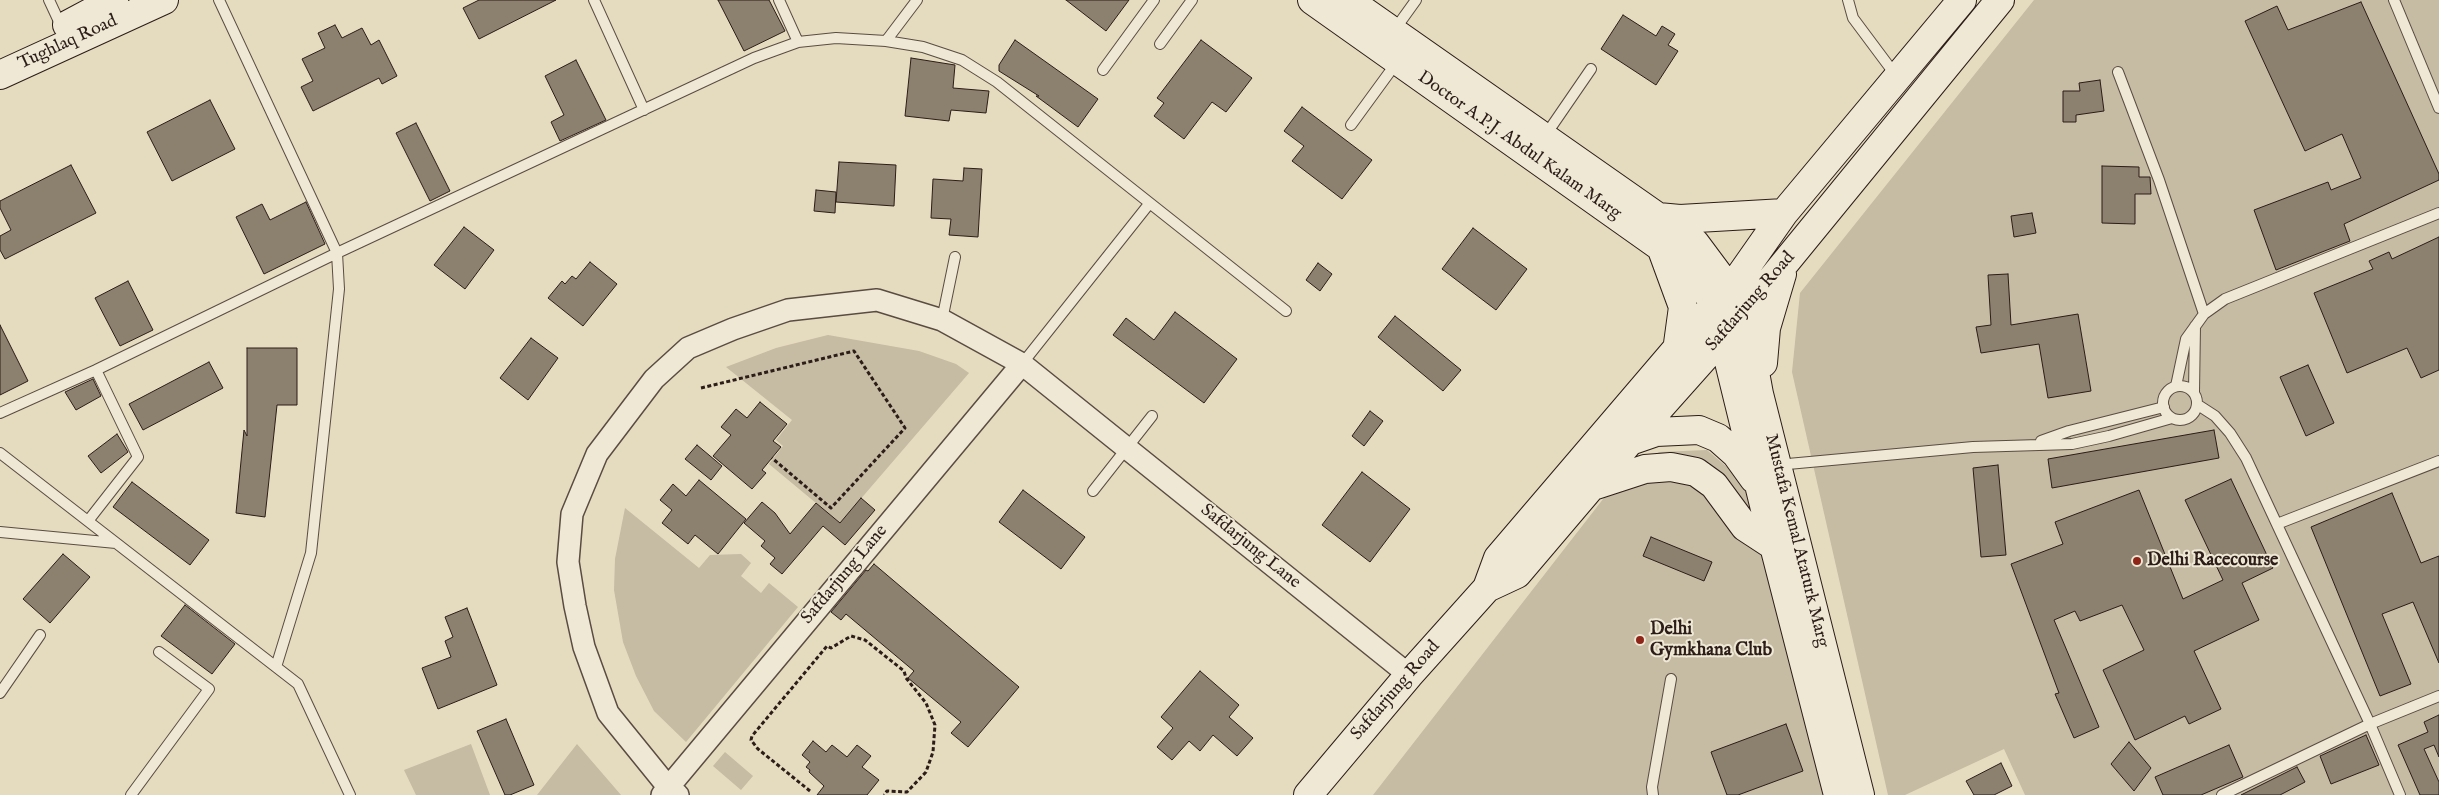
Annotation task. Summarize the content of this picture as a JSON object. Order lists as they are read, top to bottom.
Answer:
{
  "streets": {
    "main road": [
      "Tughlaq Road",
      "Doctor A.P.J. Abdul Kalam Marg",
      "Safdarjung Road",
      "Mustafa Kemal Ataturk Marg"
    ],
    "street": ["Safdarjung Lane"]
  },
  "crossings": [
    ["Doctor A.P.J. Abdul Kalam Marg", "Safdarjung Road"],
    ["Doctor A.P.J. Abdul Kalam Marg", "Mustafa Kemal Ataturk Marg"],
    ["Safdarjung Road", "Mustafa Kemal Ataturk Marg"],
    ["Safdarjung Road", "Safdarjung Lane"]
  ],
  "places": ["Delhi Racecourse", "Delhi Gymkhana Club"]
}
